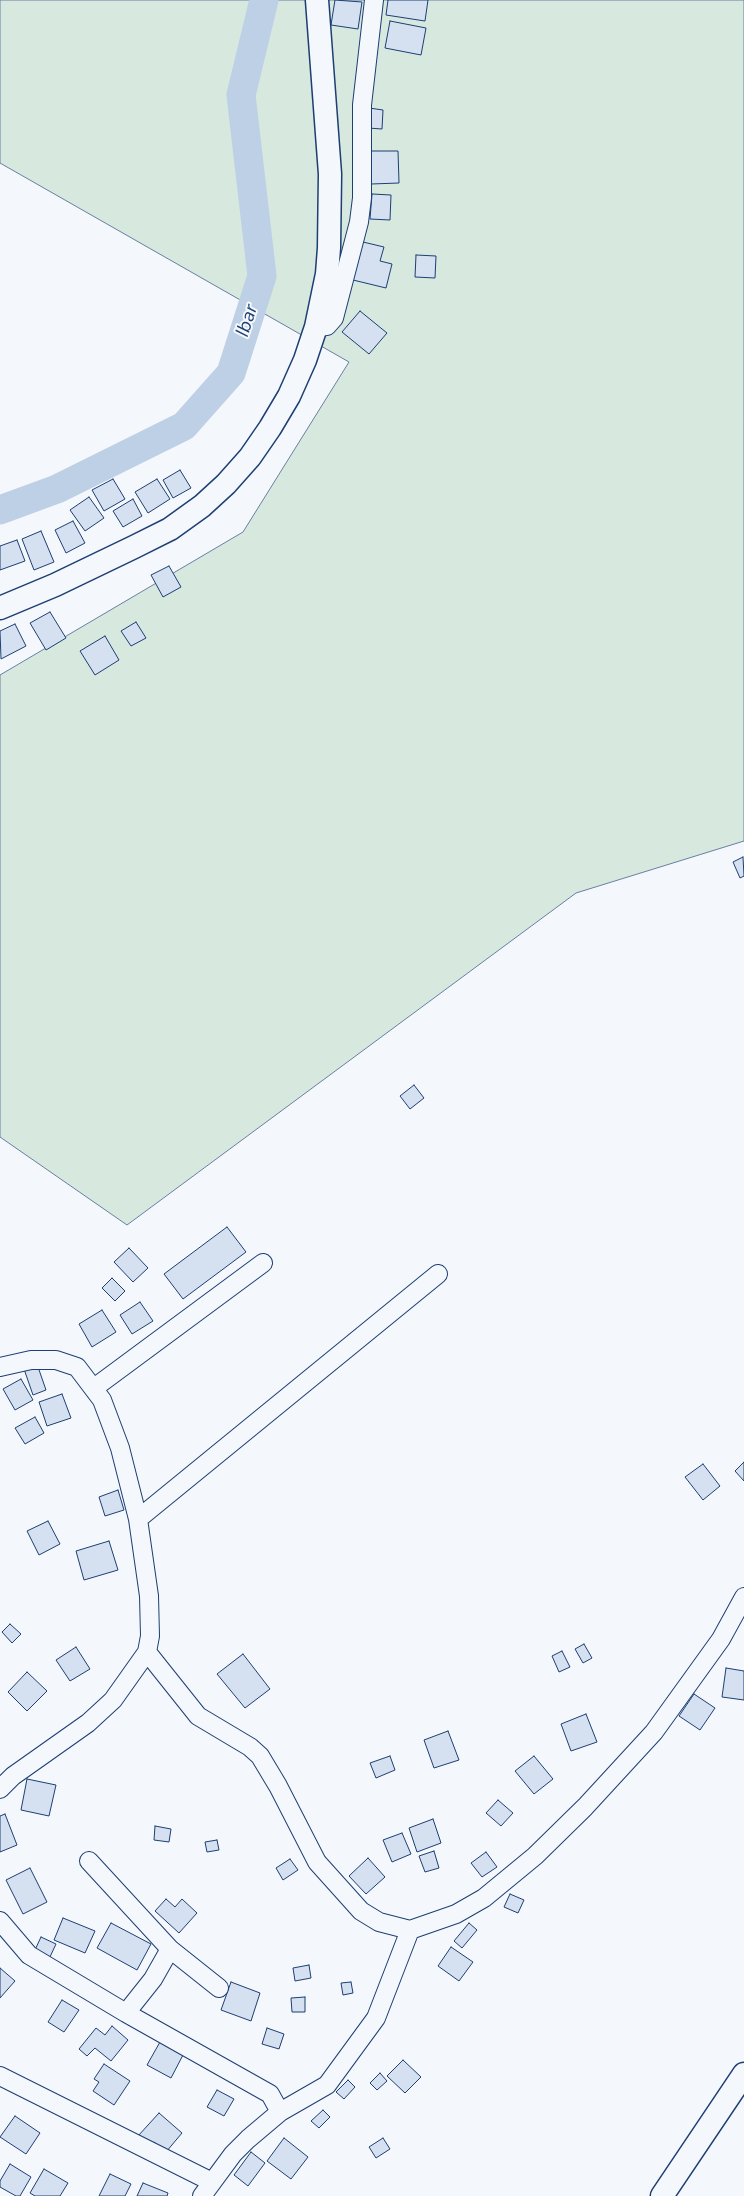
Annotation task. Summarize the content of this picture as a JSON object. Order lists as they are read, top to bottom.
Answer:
{
  "water": ["Ibar"]
}
